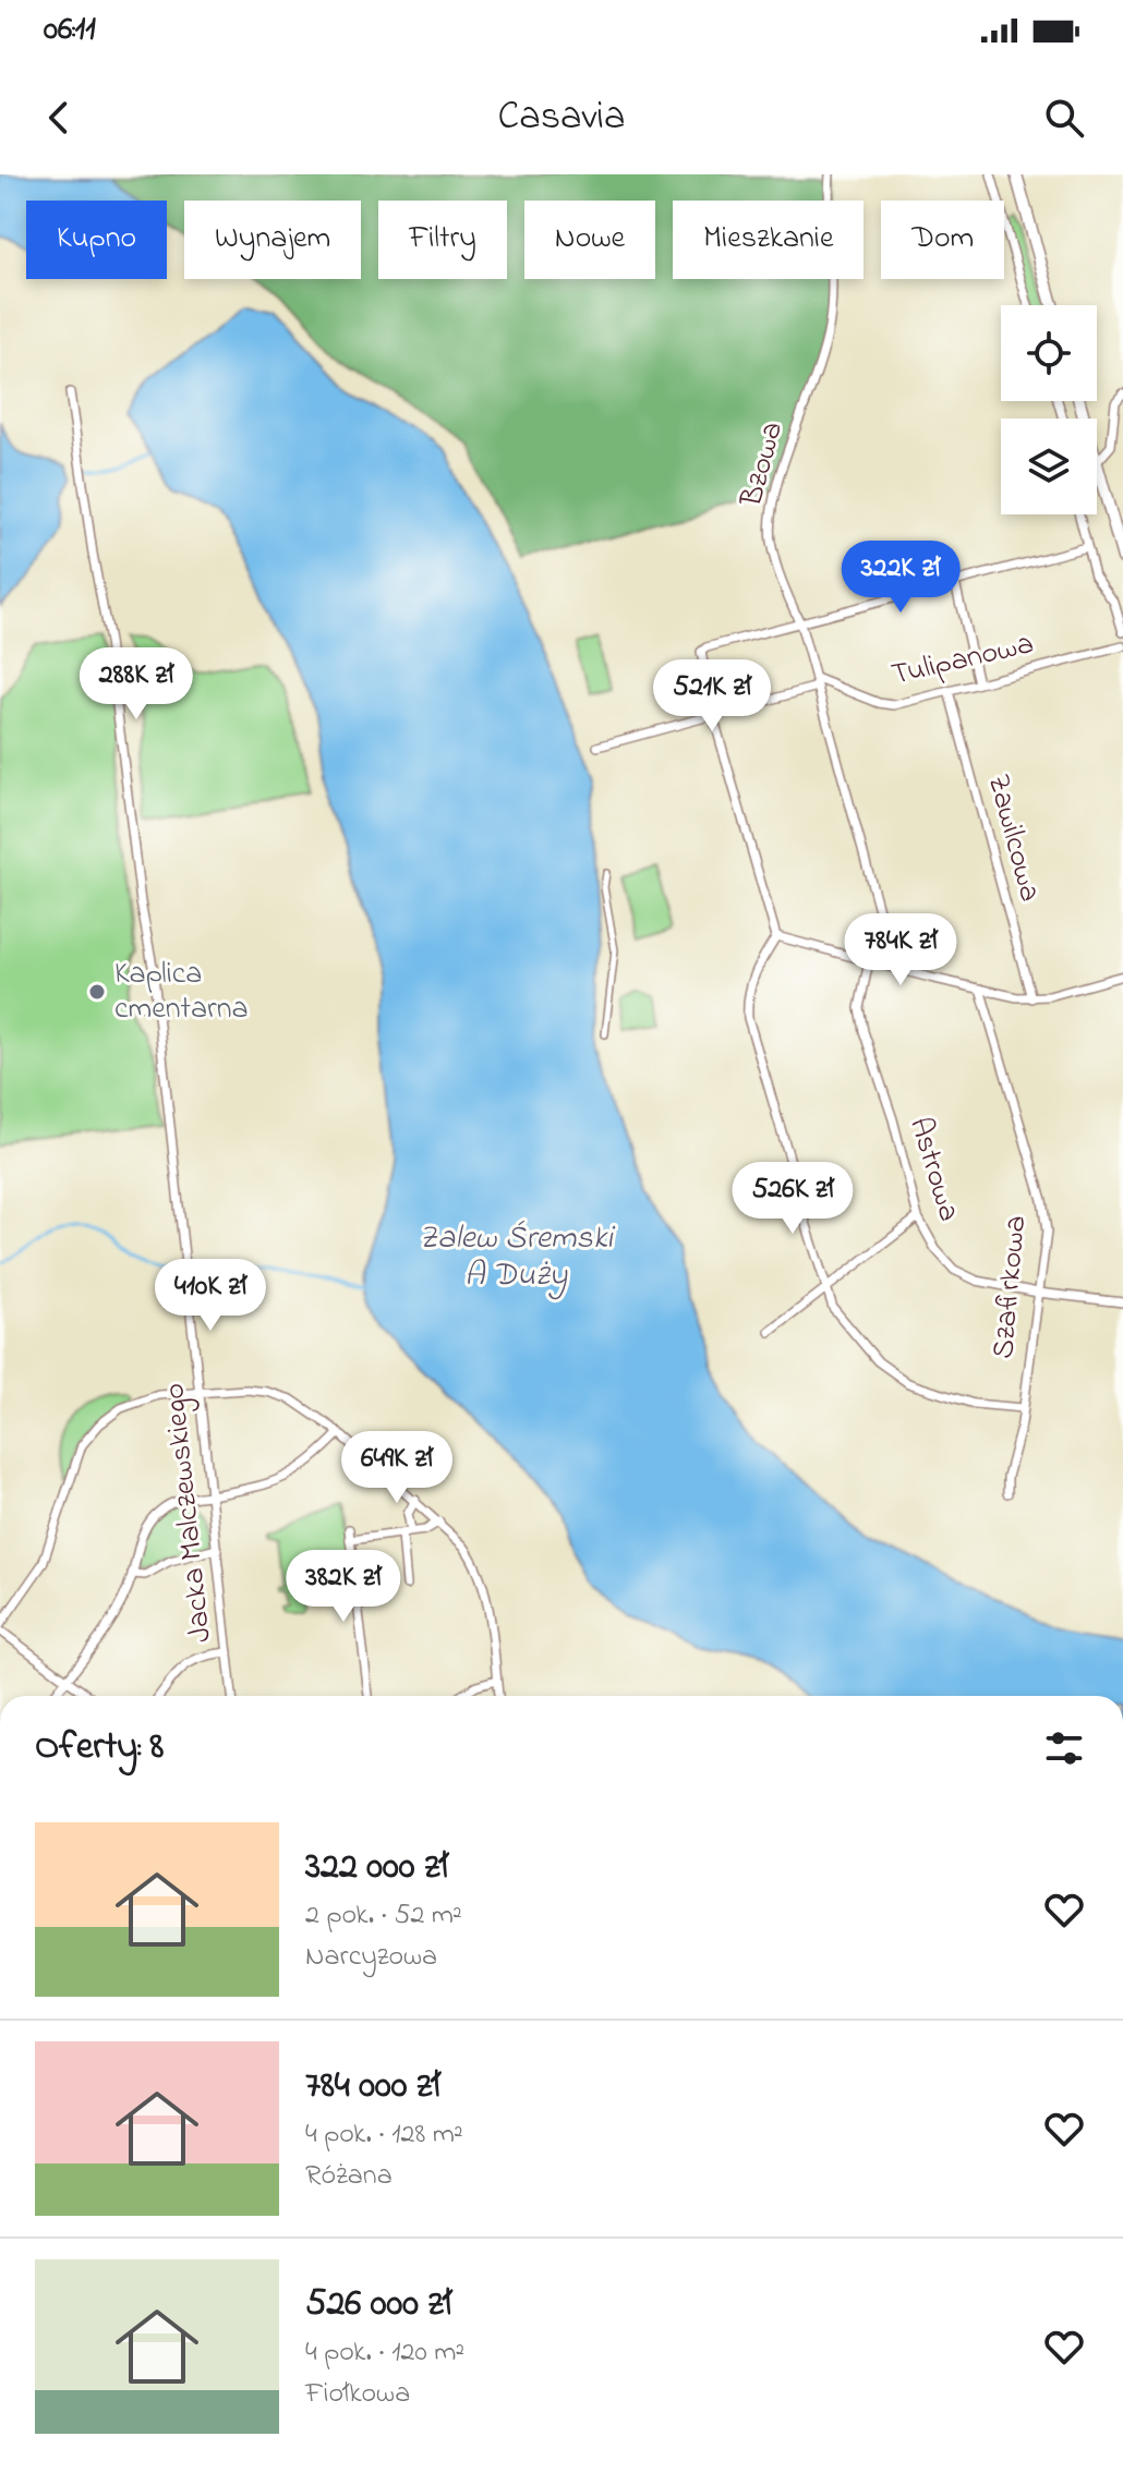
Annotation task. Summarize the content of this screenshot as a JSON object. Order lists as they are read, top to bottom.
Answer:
{
  "streets": {
    "street": [
      "Bzowa",
      "Tulipanowa",
      "Zawilcowa",
      "Astrowa",
      "Szafirkowa",
      "Jacka Malczewskiego"
    ]
  },
  "crossings": [
    ["Bzowa", "Tulipanowa"],
    ["Bzowa", "Astrowa"],
    ["Tulipanowa", "Zawilcowa"],
    ["Astrowa", "Szafirkowa"]
  ],
  "water": ["Zalew Śremski A Duży"],
  "places": ["Kaplica cmentarna"],
  "page": {
    "status": "06:11",
    "header": "Casavia",
    "chip": [
      "Kupno",
      "Wynajem",
      "Filtry",
      "Nowe",
      "Mieszkanie",
      "Dom"
    ],
    "price": [
      "322K zł",
      "288K zł",
      "521K zł",
      "784K zł",
      "526K zł",
      "410K zł",
      "649K zł",
      "382K zł"
    ],
    "heading": "Oferty: 8",
    "list": [
      {
        "name": "322 000 zł",
        "note": "2 pok. · 52 m² · Narcyzowa"
      },
      {
        "name": "784 000 zł",
        "note": "4 pok. · 128 m² · Różana"
      },
      {
        "name": "526 000 zł",
        "note": "4 pok. · 120 m² · Fiołkowa"
      }
    ]
  }
}
